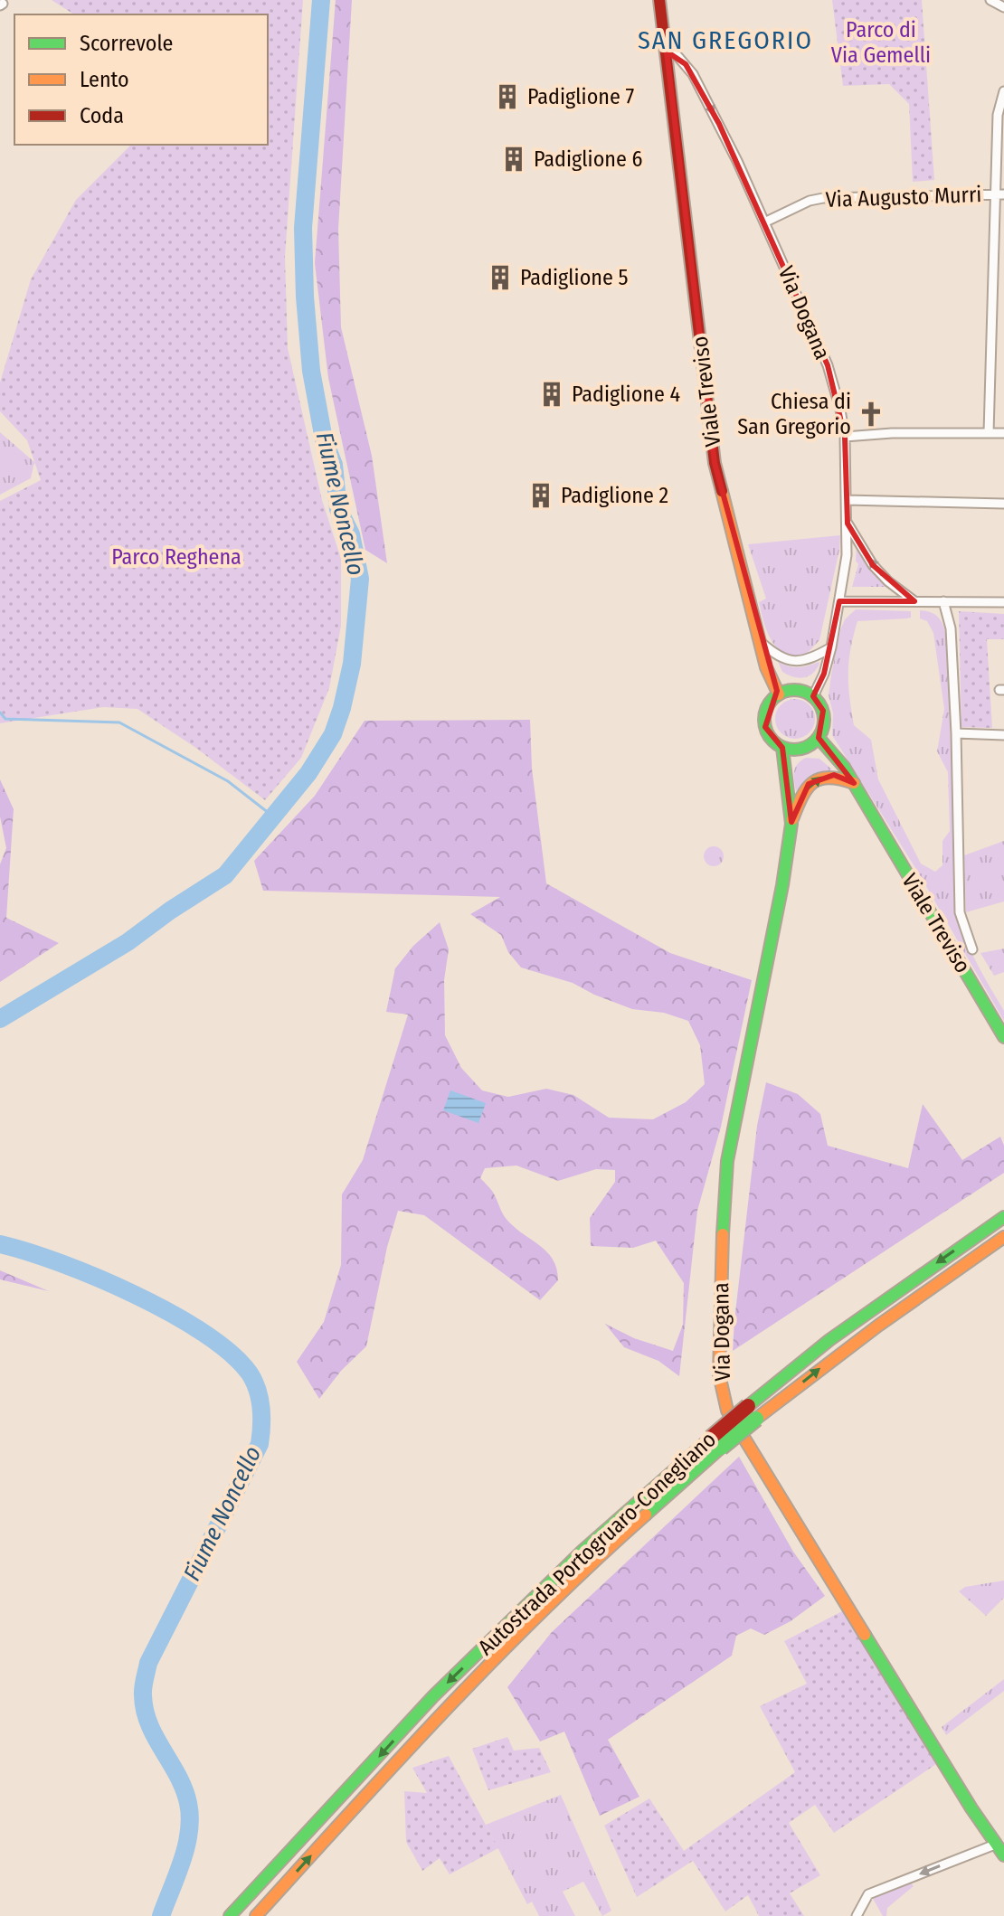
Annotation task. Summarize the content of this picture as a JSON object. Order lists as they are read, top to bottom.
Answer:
{
  "streets": {
    "main road": ["Via Dogana", "Viale Treviso", "Autostrada Portogruaro-Conegliano"],
    "street": ["Via Augusto Murri"]
  },
  "crossings": [
    ["Via Augusto Murri", "Via Dogana"],
    ["Via Dogana", "Viale Treviso"]
  ],
  "districts": ["SAN GREGORIO"],
  "water": ["Fiume Noncello"],
  "parks": ["Parco di Via Gemelli", "Parco Reghena"],
  "places": {
    "building": [
      "Padiglione 7",
      "Padiglione 6",
      "Padiglione 5",
      "Padiglione 4",
      "Padiglione 2"
    ],
    "church": ["Chiesa di San Gregorio"]
  },
  "legend": ["Scorrevole", "Lento", "Coda"]
}
